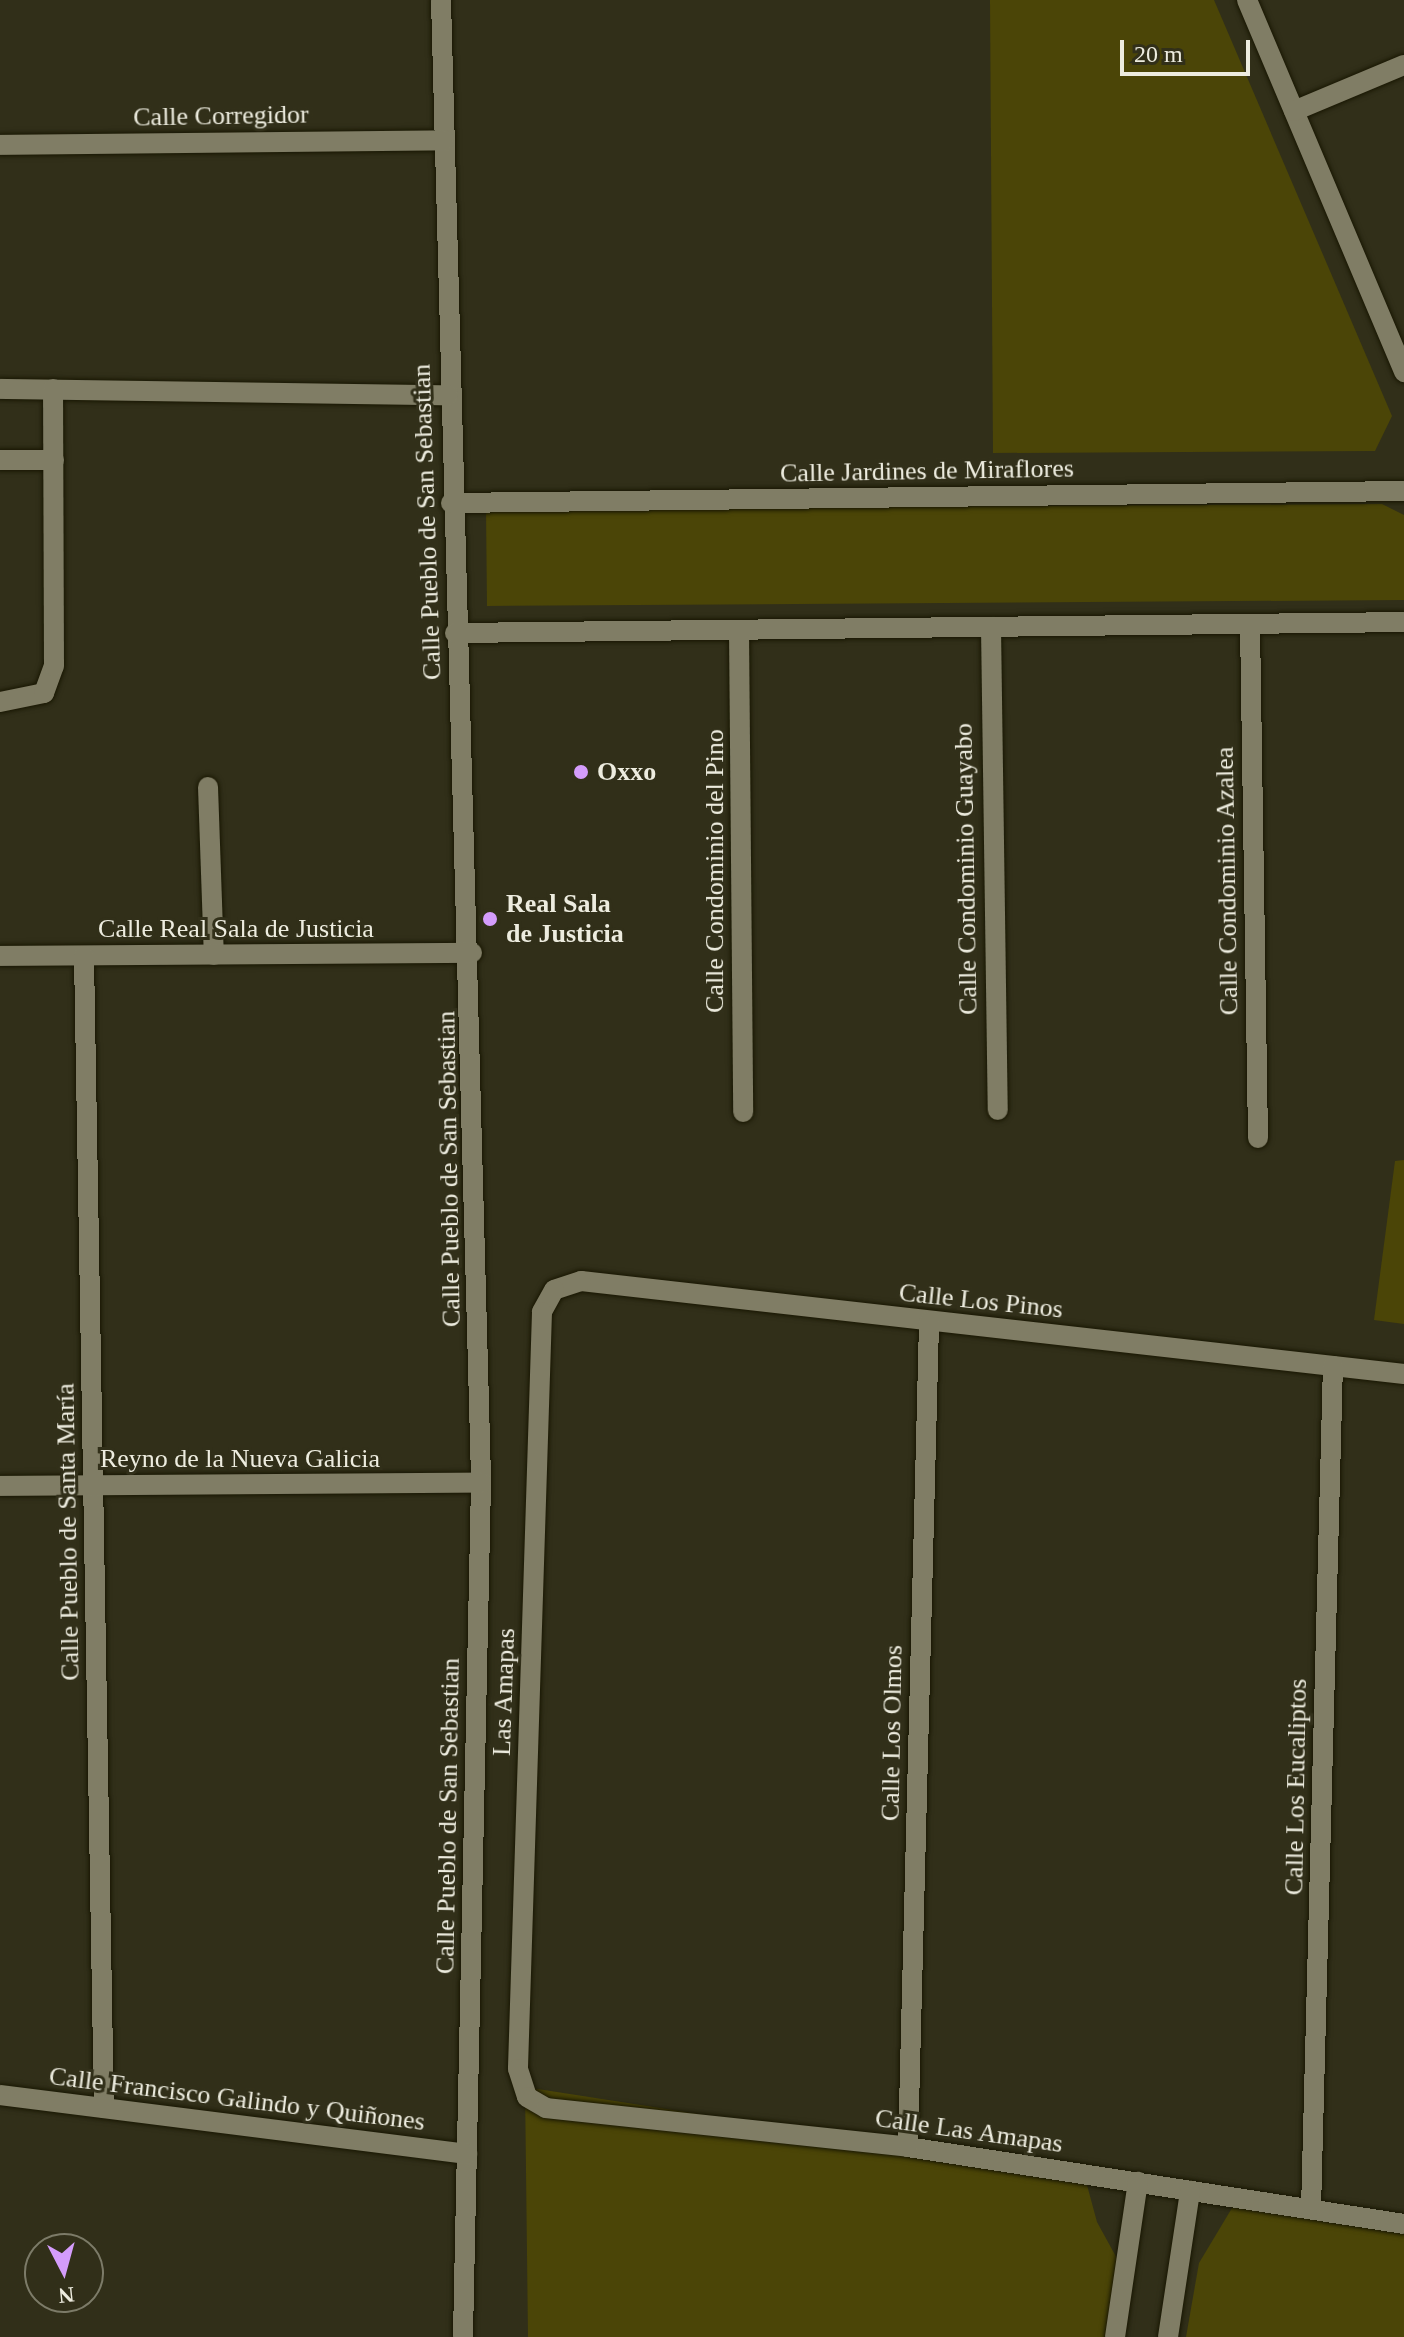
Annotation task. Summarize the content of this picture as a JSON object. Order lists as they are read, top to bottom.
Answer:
{
  "streets": {
    "street": [
      "Calle Corregidor",
      "Calle Jardines de Miraflores",
      "Calle Pueblo de San Sebastian",
      "Calle Condominio Guayabo",
      "Calle Condominio del Pino",
      "Calle Condominio Azalea",
      "Calle Real Sala de Justicia",
      "Calle Los Pinos",
      "Reyno de la Nueva Galicia",
      "Calle Pueblo de Santa María",
      "Las Amapas",
      "Calle Los Olmos",
      "Calle Los Eucaliptos",
      "Calle Francisco Galindo y Quiñones",
      "Calle Las Amapas"
    ]
  },
  "crossings": [
    ["Calle Corregidor", "Calle Pueblo de San Sebastian"],
    ["Calle Jardines de Miraflores", "Calle Pueblo de San Sebastian"],
    ["Calle Pueblo de San Sebastian", "Calle Real Sala de Justicia"],
    ["Calle Pueblo de San Sebastian", "Reyno de la Nueva Galicia"],
    ["Calle Pueblo de San Sebastian", "Calle Francisco Galindo y Quiñones"],
    ["Calle Real Sala de Justicia", "Calle Pueblo de Santa María"],
    ["Calle Los Pinos", "Las Amapas"],
    ["Calle Los Pinos", "Calle Los Olmos"],
    ["Calle Los Pinos", "Calle Los Eucaliptos"],
    ["Reyno de la Nueva Galicia", "Calle Pueblo de Santa María"],
    ["Calle Pueblo de Santa María", "Calle Francisco Galindo y Quiñones"],
    ["Las Amapas", "Calle Las Amapas"],
    ["Calle Los Olmos", "Calle Las Amapas"],
    ["Calle Los Eucaliptos", "Calle Las Amapas"]
  ],
  "places": ["Oxxo", "Real Sala de Justicia"],
  "scale_bar": "20 m",
  "north": "bottom"
}
